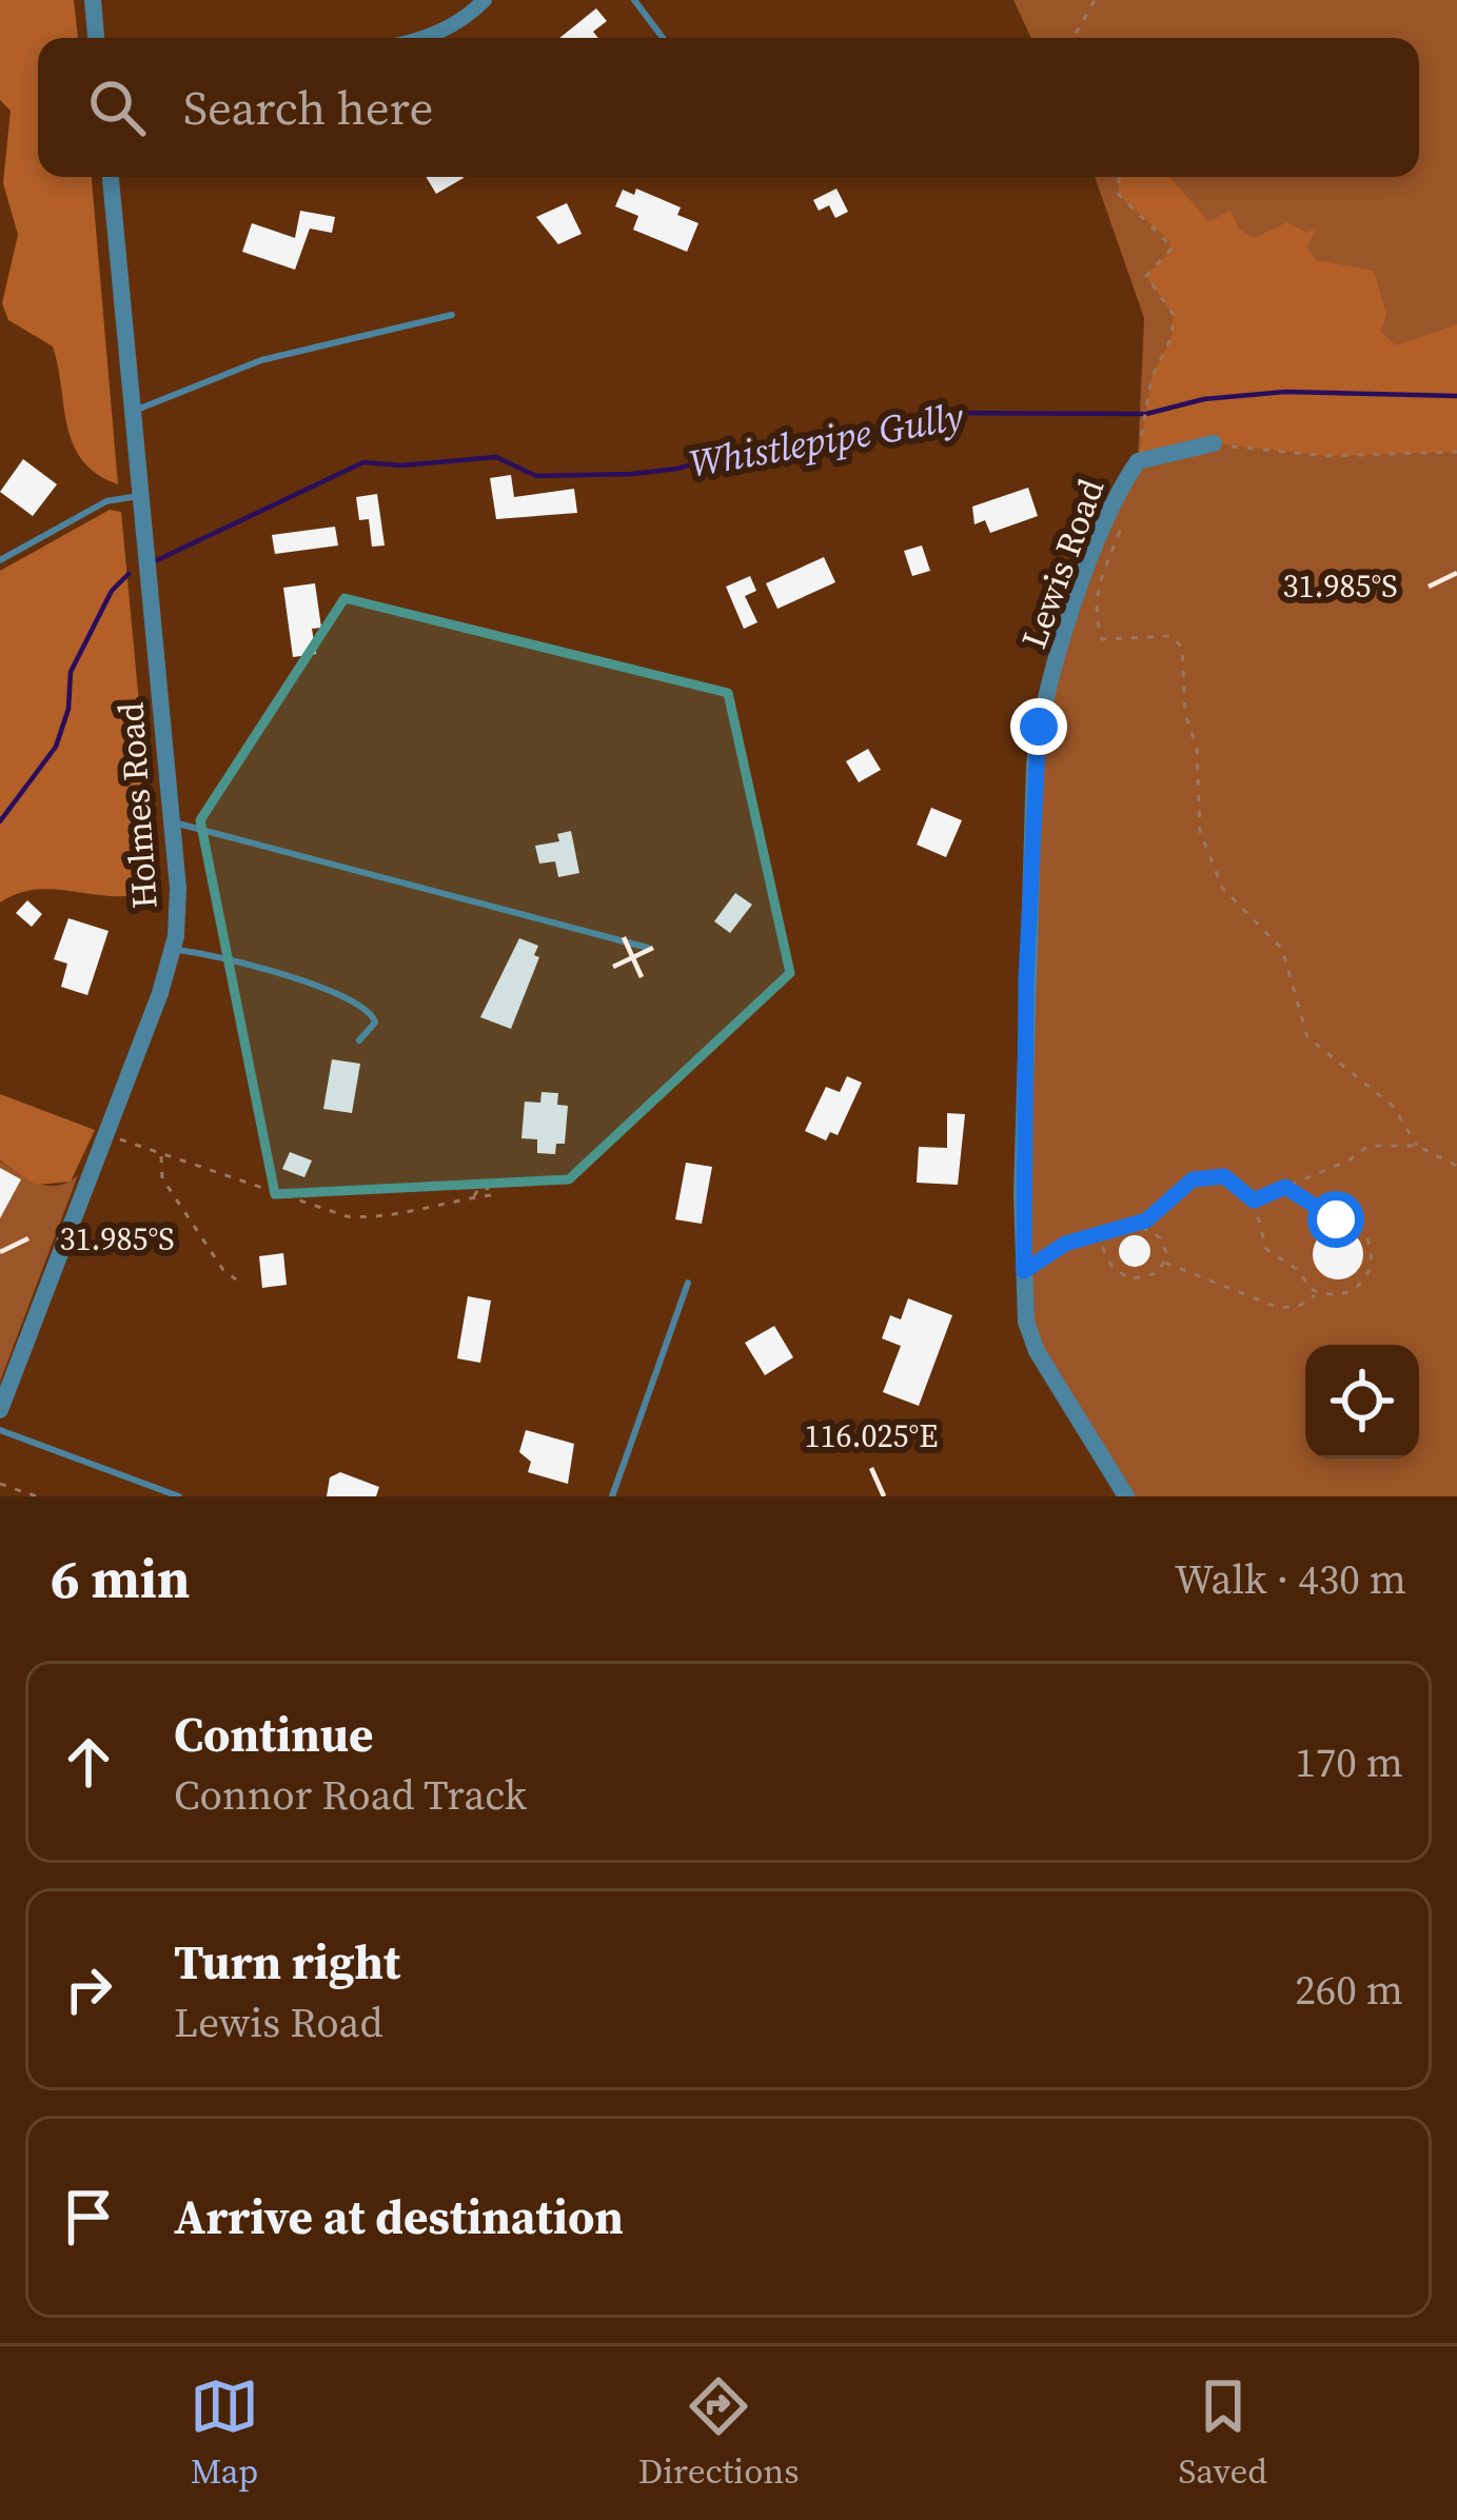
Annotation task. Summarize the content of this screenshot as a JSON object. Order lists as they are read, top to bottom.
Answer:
{
  "streets": {
    "street": ["Lewis Road", "Holmes Road"]
  },
  "water": ["Whistlepipe Gully"],
  "page": {
    "search": "Search here",
    "heading": ["6 min", "Walk · 430 m"],
    "list": [
      ["Continue", "Connor Road Track", "170 m"],
      ["Turn right", "Lewis Road", "260 m"],
      "Arrive at destination"
    ],
    "nav": ["Map", "Directions", "Saved"]
  },
  "coordinates": ["31.985°S", "116.025°E"]
}
